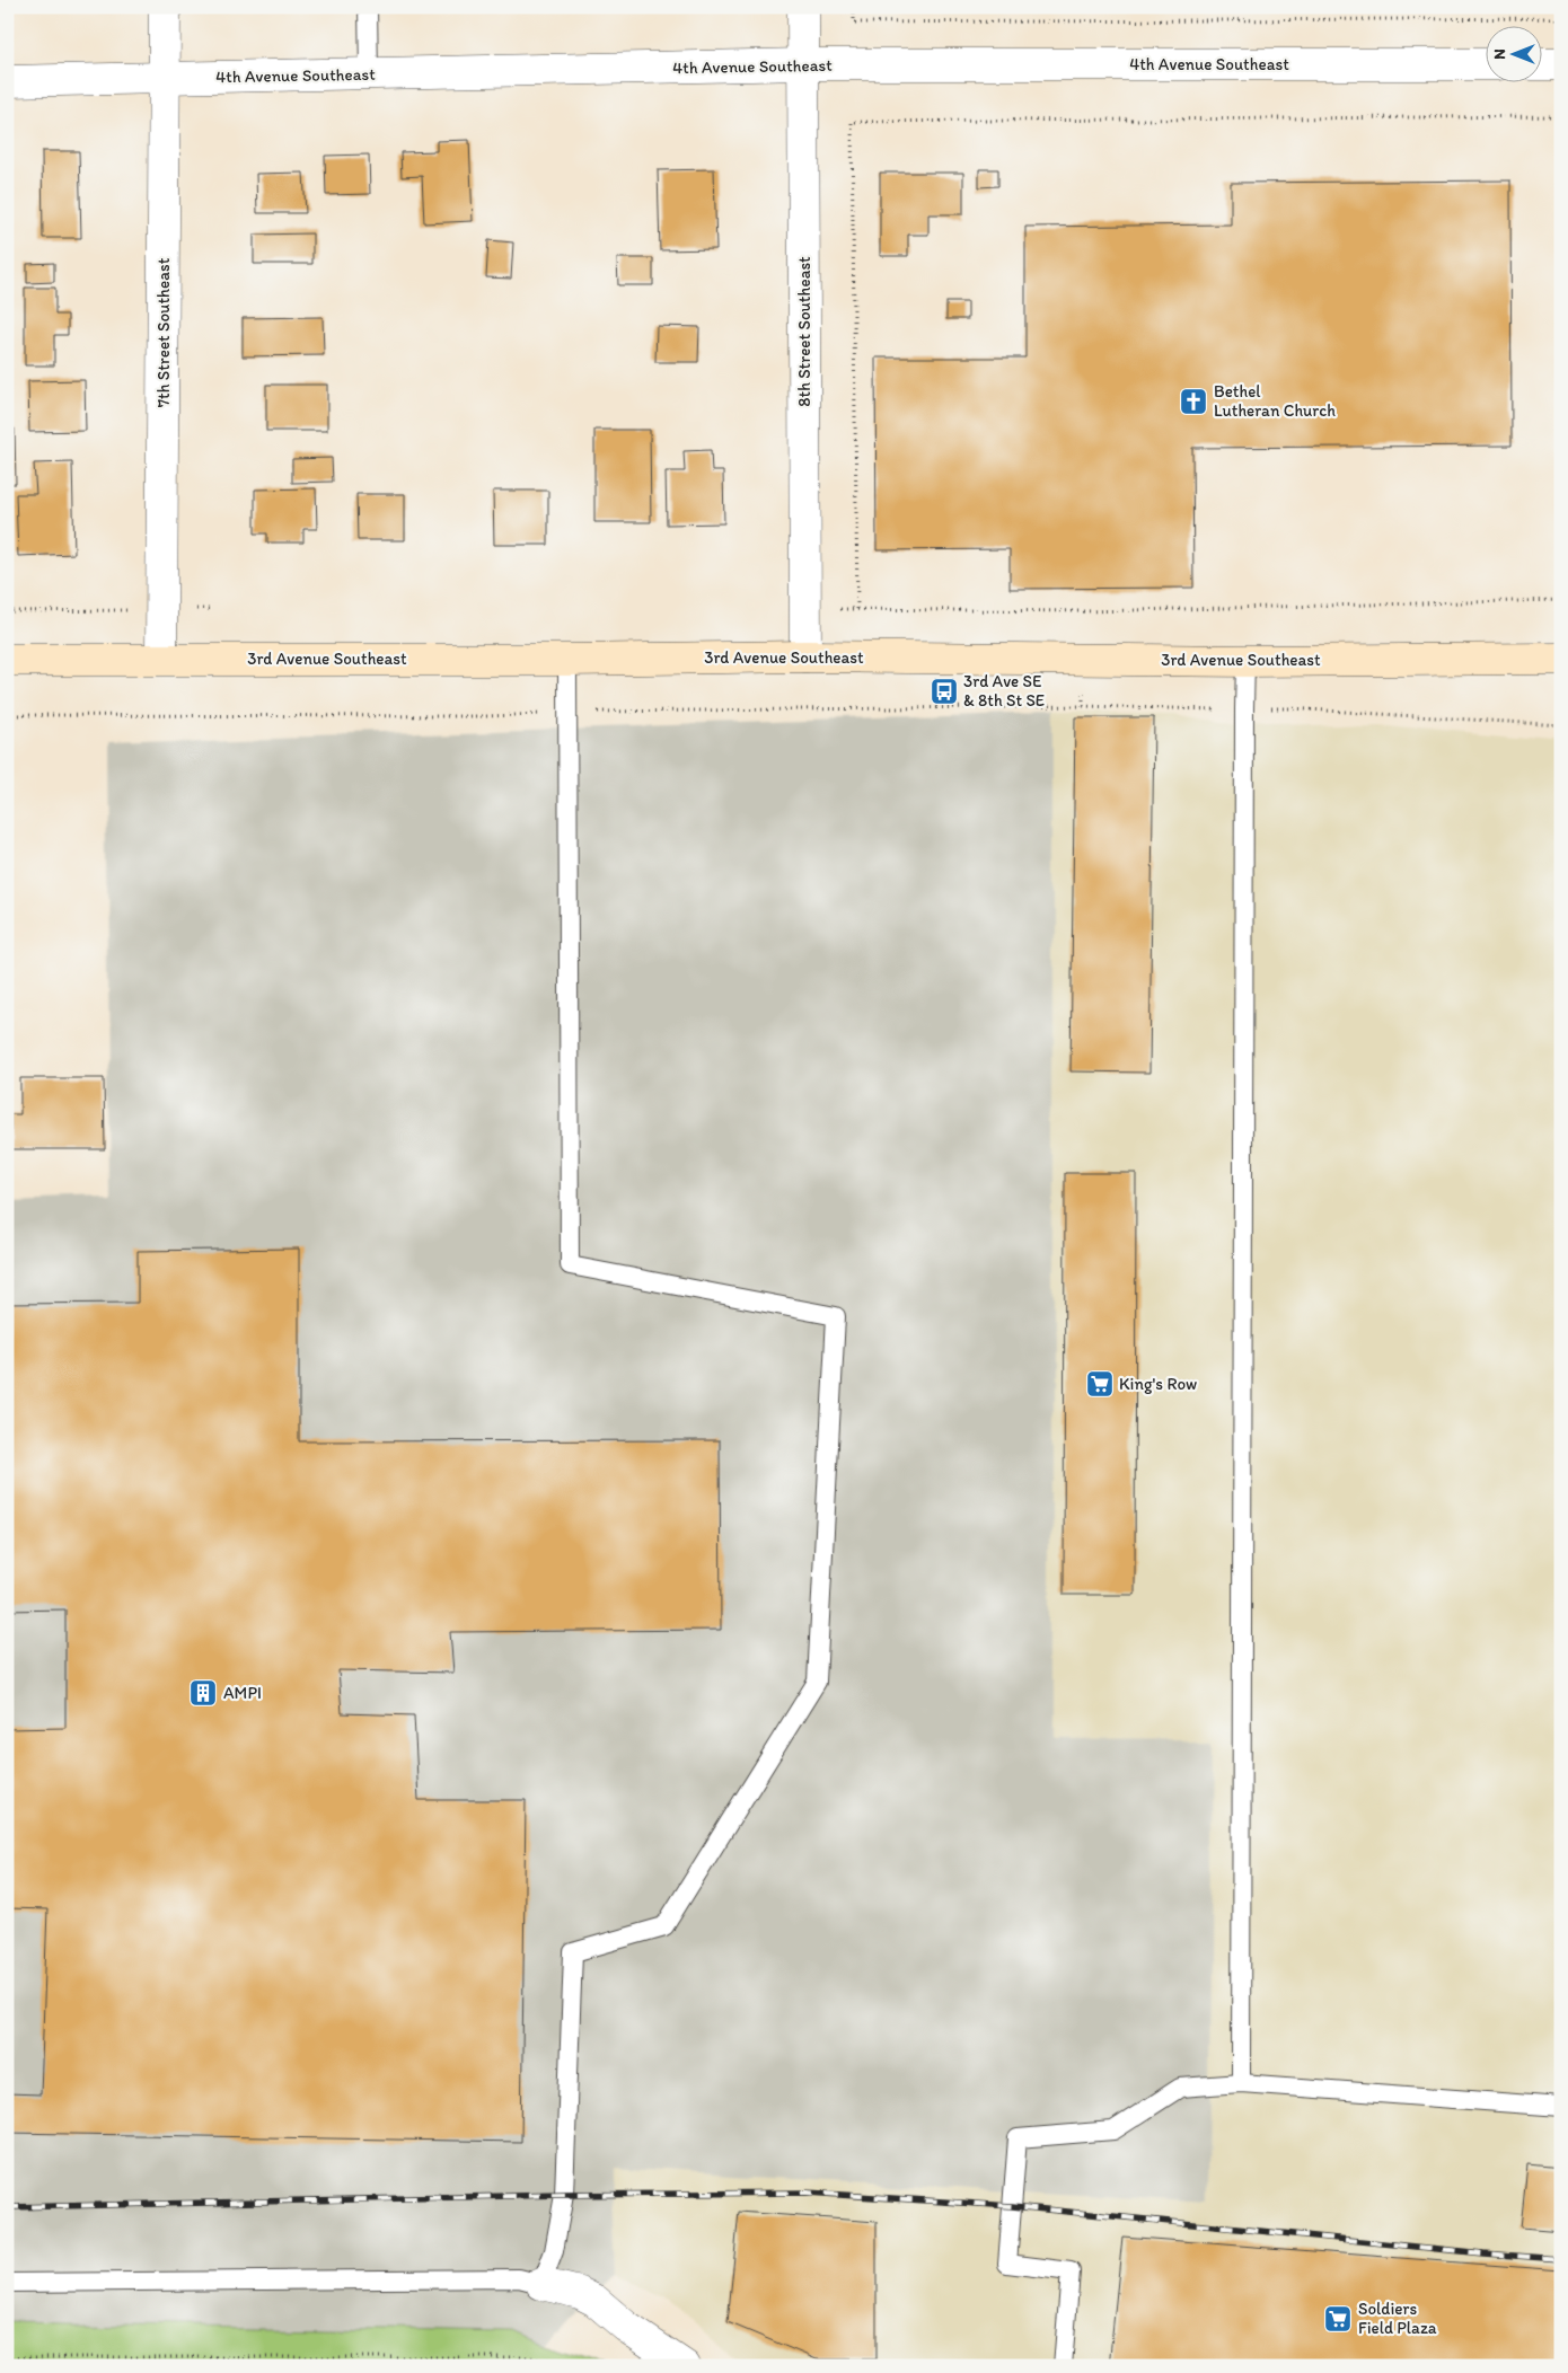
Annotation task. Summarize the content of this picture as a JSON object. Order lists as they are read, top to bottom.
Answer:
{
  "streets": {
    "main road": ["3rd Avenue Southeast"],
    "street": ["4th Avenue Southeast", "8th Street Southeast", "7th Street Southeast"]
  },
  "crossings": [
    ["4th Avenue Southeast", "8th Street Southeast"],
    ["4th Avenue Southeast", "7th Street Southeast"],
    ["8th Street Southeast", "3rd Avenue Southeast"],
    ["7th Street Southeast", "3rd Avenue Southeast"]
  ],
  "places": {
    "church": ["Bethel Lutheran Church"],
    "bus stop": ["3rd Ave SE & 8th St SE"],
    "supermarket": ["King's Row", "Soldiers Field Plaza"],
    "building": ["AMPI"]
  },
  "north": "left"
}
